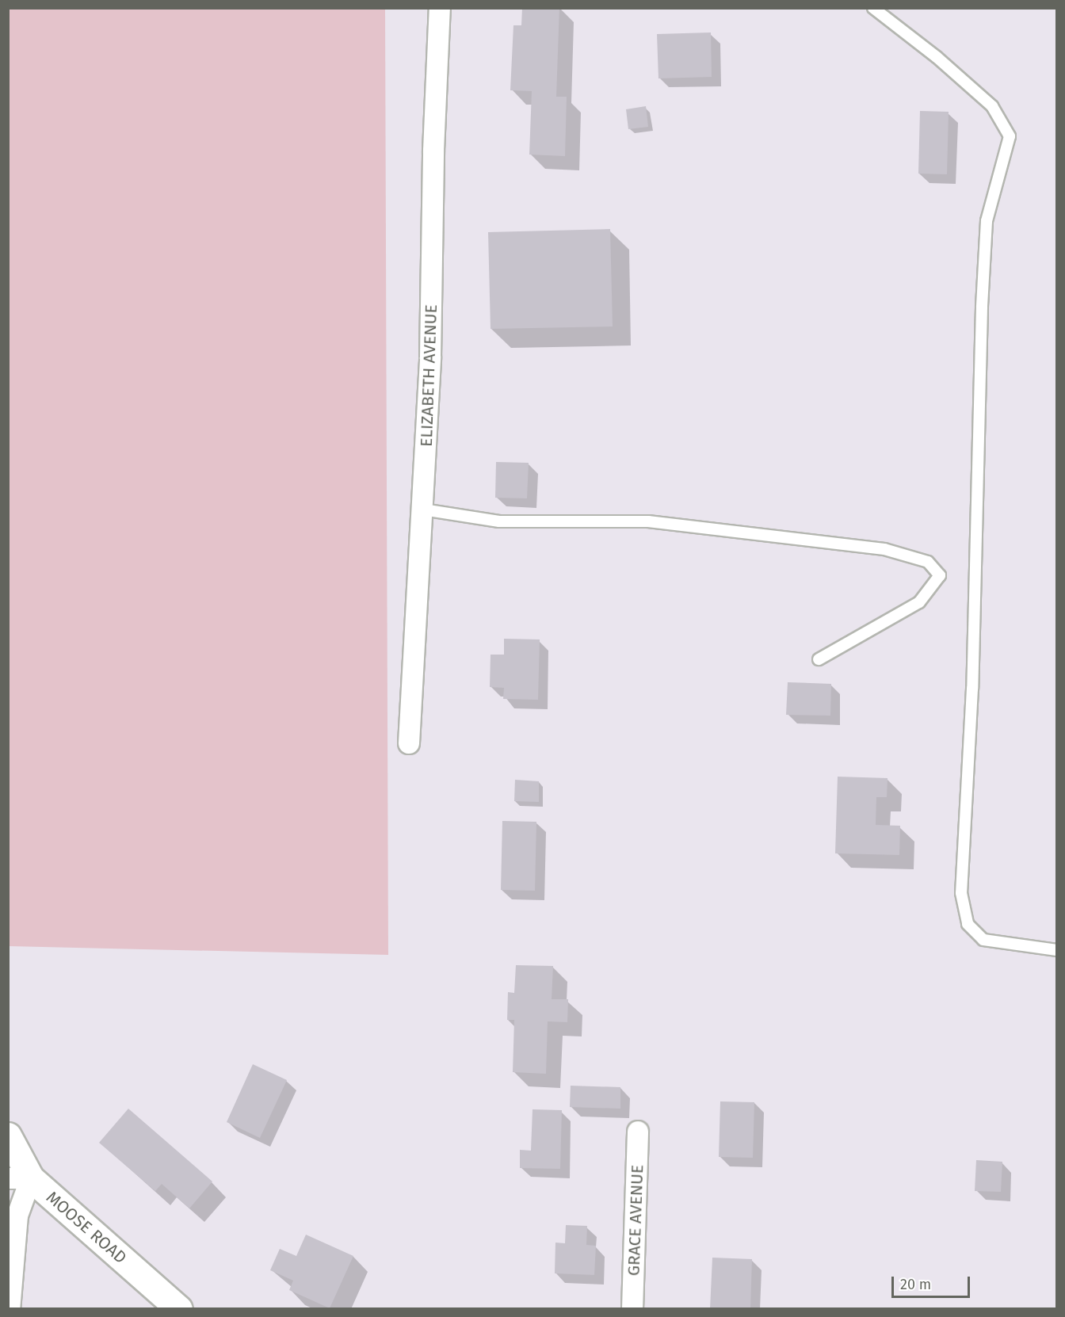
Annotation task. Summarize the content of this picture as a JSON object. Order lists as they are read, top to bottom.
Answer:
{
  "streets": {
    "street": ["ELIZABETH AVENUE", "GRACE AVENUE", "MOOSE ROAD"]
  },
  "scale_bar": "20 m"
}
